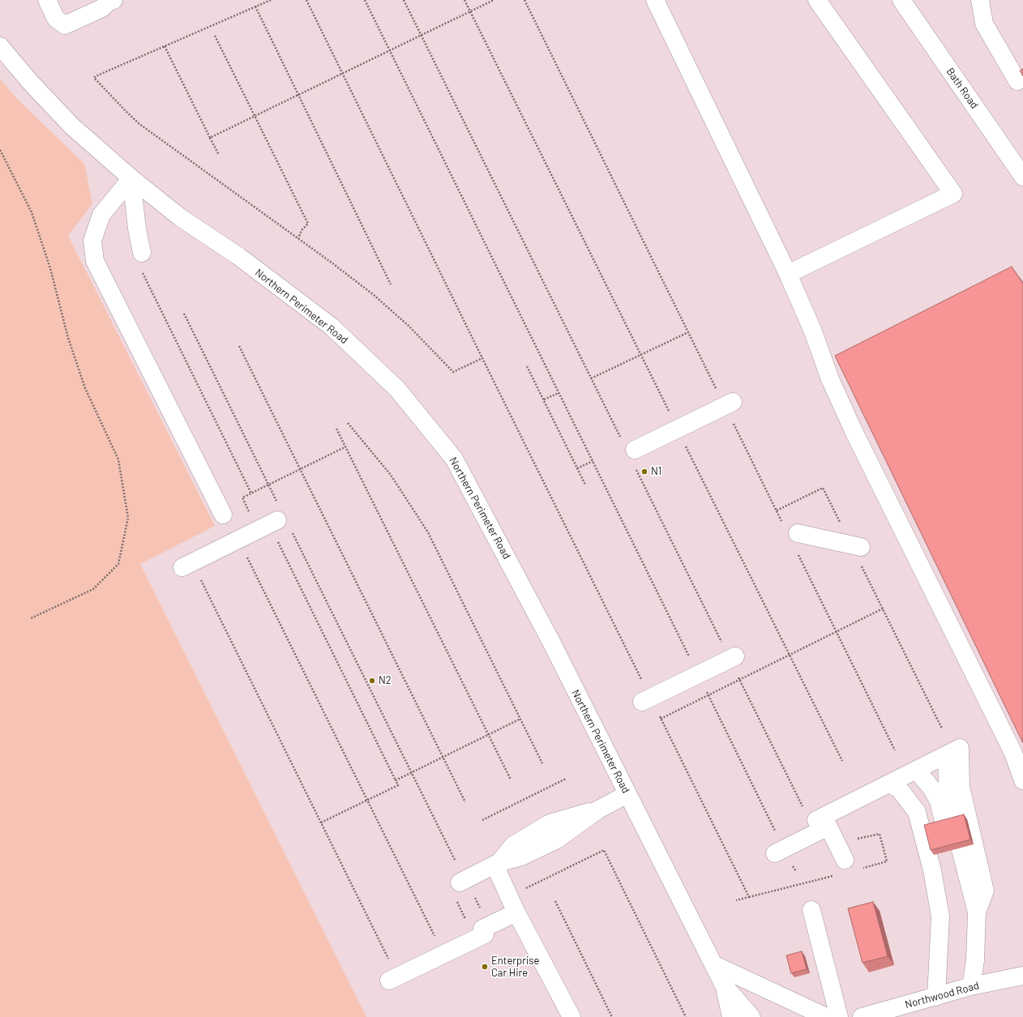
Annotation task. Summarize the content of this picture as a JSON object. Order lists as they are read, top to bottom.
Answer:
{
  "streets": {
    "street": ["Bath Road", "Northern Perimeter Road", "Northwood Road"]
  },
  "places": ["N1", "N2", "Enterprise Car Hire"]
}
